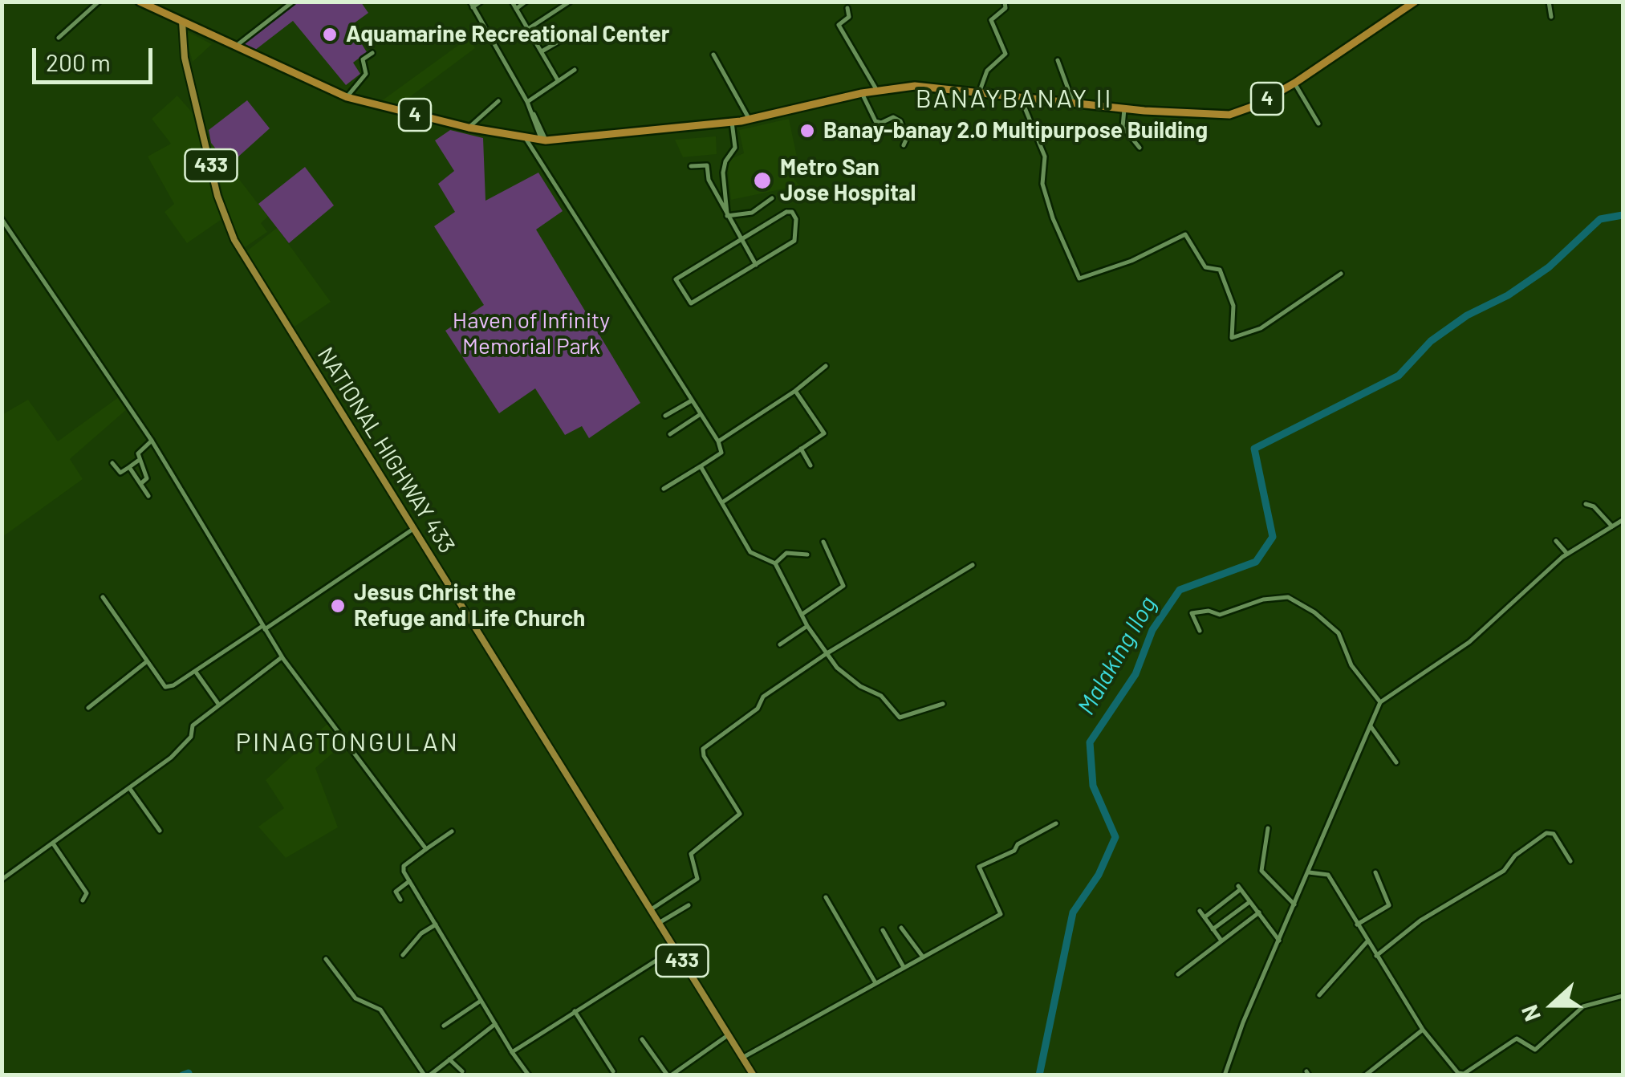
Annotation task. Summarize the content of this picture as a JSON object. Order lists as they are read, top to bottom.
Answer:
{
  "streets": {
    "highway": ["4"],
    "main road": ["433", "NATIONAL HIGHWAY 433"]
  },
  "crossings": [
    ["4", "NATIONAL HIGHWAY 433"]
  ],
  "districts": ["BANAYBANAY II", "PINAGTONGULAN"],
  "water": ["Malaking Ilog"],
  "parks": ["Haven of Infinity Memorial Park"],
  "places": [
    "Aquamarine Recreational Center",
    "Banay-banay 2.0 Multipurpose Building",
    "Metro San Jose Hospital",
    "Jesus Christ the Refuge and Life Church"
  ],
  "scale_bar": "200 m",
  "north": "left"
}
